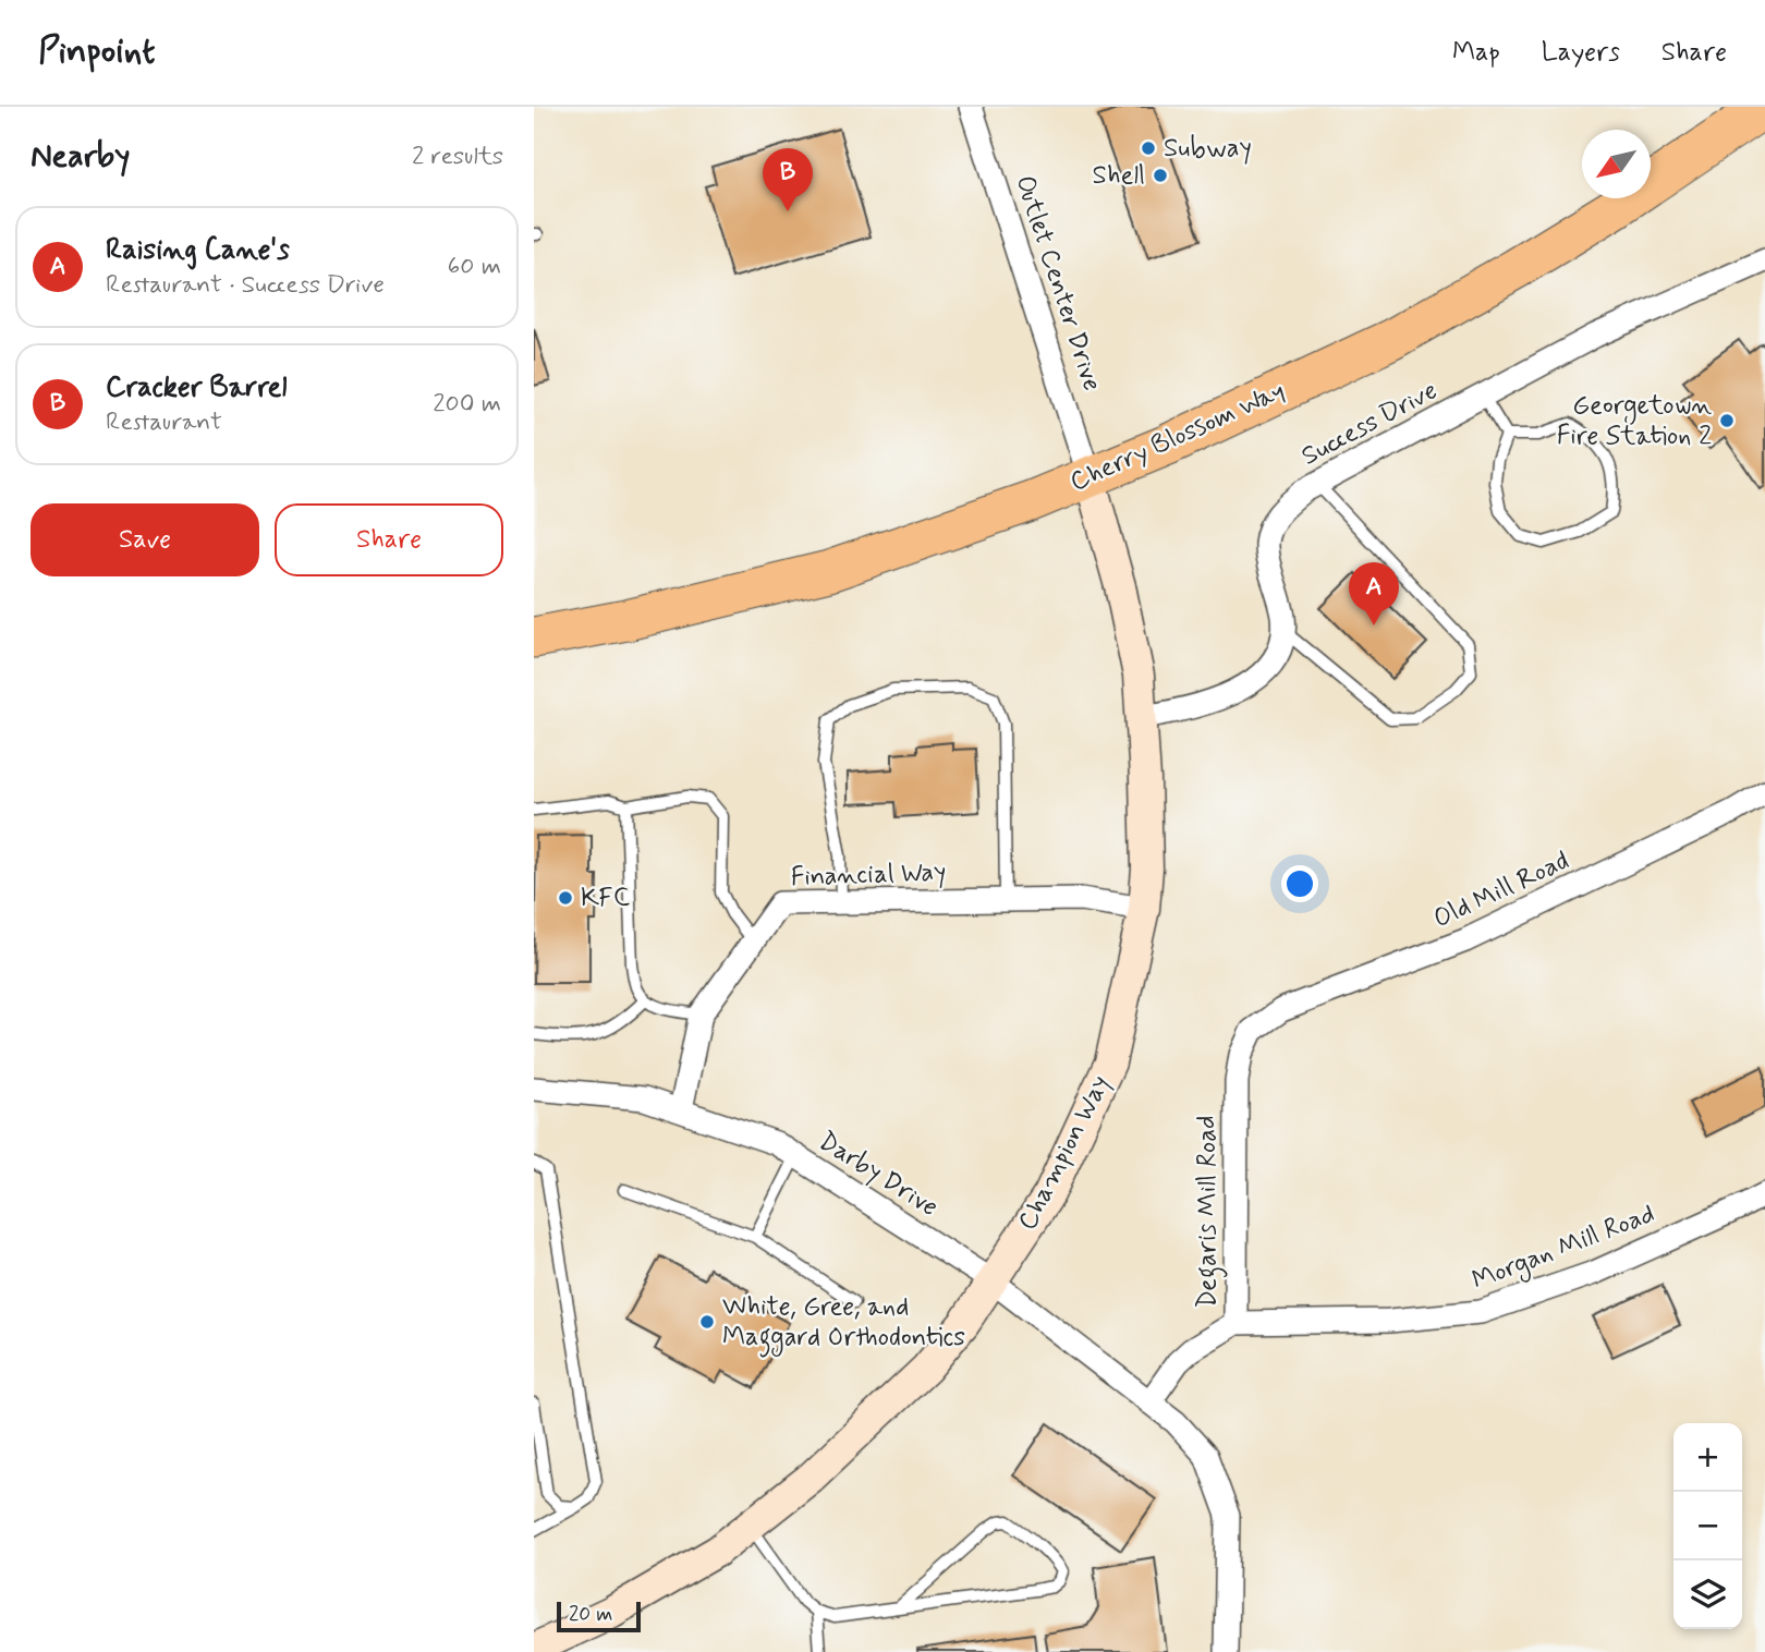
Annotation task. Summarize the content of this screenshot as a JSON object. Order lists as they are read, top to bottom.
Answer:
{
  "streets": {
    "highway": ["Cherry Blossom Way"],
    "main road": ["Champion Way"],
    "street": [
      "Outlet Center Drive",
      "Success Drive",
      "Financial Way",
      "Old Mill Road",
      "Darby Drive",
      "Degaris Mill Road",
      "Morgan Mill Road"
    ]
  },
  "crossings": [
    ["Outlet Center Drive", "Cherry Blossom Way"],
    ["Outlet Center Drive", "Champion Way"],
    ["Success Drive", "Champion Way"],
    ["Cherry Blossom Way", "Champion Way"],
    ["Financial Way", "Champion Way"],
    ["Financial Way", "Darby Drive"],
    ["Old Mill Road", "Degaris Mill Road"],
    ["Champion Way", "Darby Drive"],
    ["Darby Drive", "Degaris Mill Road"],
    ["Degaris Mill Road", "Morgan Mill Road"]
  ],
  "places": [
    "Subway",
    "Shell",
    "Georgetown Fire Station 2",
    "KFC",
    "White, Gree, and Maggard Orthodontics"
  ],
  "scale_bar": "20 m",
  "north": "bottom left",
  "page": {
    "header": "Pinpoint",
    "nav": ["Map", "Layers", "Share"],
    "heading": ["Nearby", "2 results"],
    "pins": ["B", "A"],
    "list": [
      {
        "mark": "A",
        "name": "Raising Cane's",
        "note": "Restaurant · Success Drive",
        "value": "60 m"
      },
      {
        "mark": "B",
        "name": "Cracker Barrel",
        "note": "Restaurant",
        "value": "200 m"
      }
    ],
    "buttons": ["Save", "Share"],
    "map_buttons": ["+", "−"],
    "scale": "20 m"
  }
}
